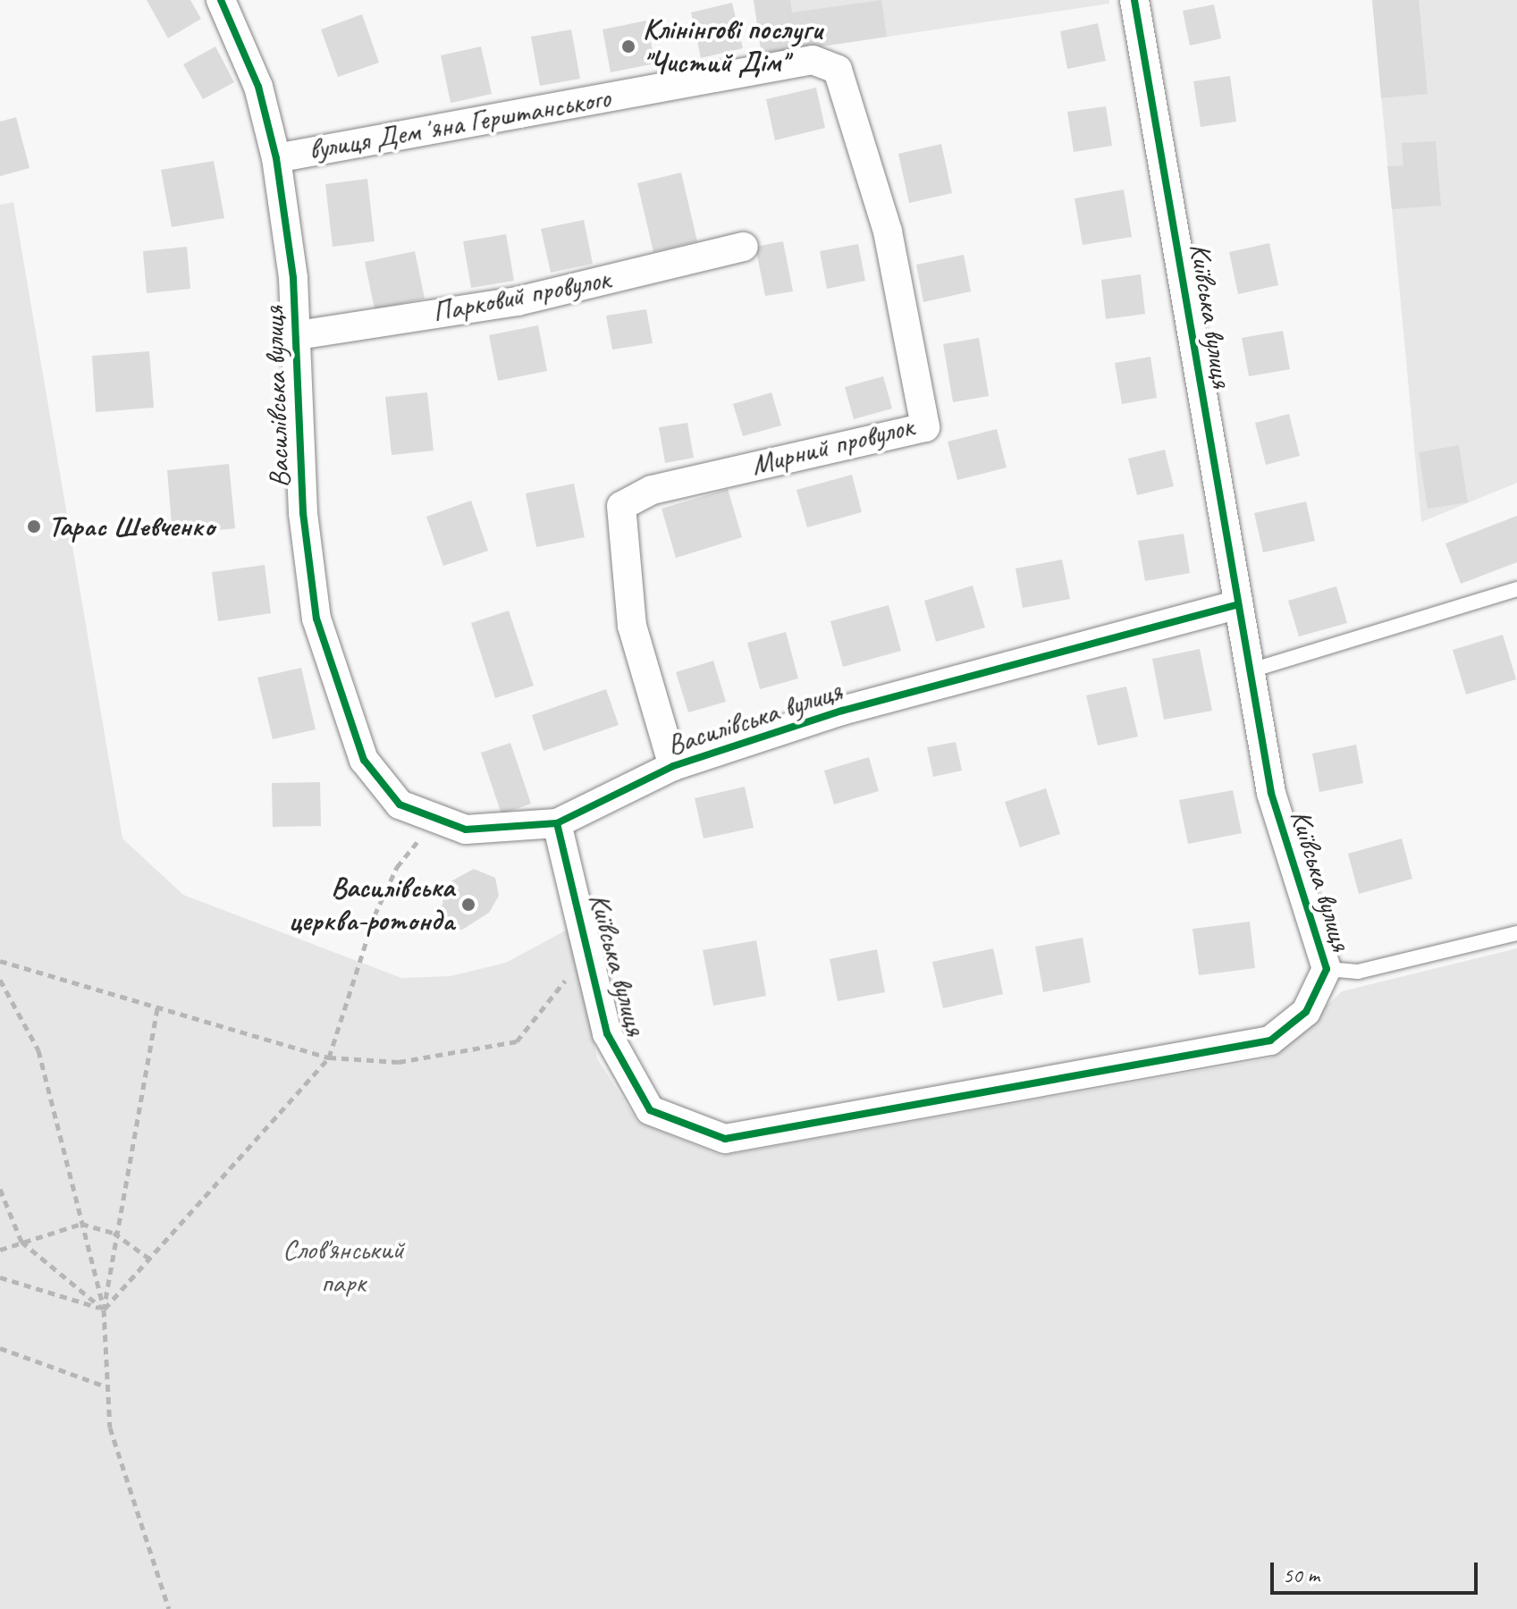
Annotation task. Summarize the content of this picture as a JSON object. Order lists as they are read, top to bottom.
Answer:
{
  "streets": {
    "street": [
      "вулиця Демʼяна Герштанського",
      "Парковий провулок",
      "Київська вулиця",
      "Василівська вулиця",
      "Мирний провулок"
    ]
  },
  "crossings": [
    ["вулиця Демʼяна Герштанського", "Василівська вулиця"],
    ["вулиця Демʼяна Герштанського", "Мирний провулок"],
    ["Парковий провулок", "Василівська вулиця"],
    ["Київська вулиця", "Василівська вулиця"],
    ["Василівська вулиця", "Мирний провулок"]
  ],
  "parks": ["Слов'янський парк"],
  "places": ["Клінінгові послуги \"Чистий Дім\"", "Тарас Шевченко", "Василівська церква-ротонда"],
  "scale_bar": "50 m"
}
